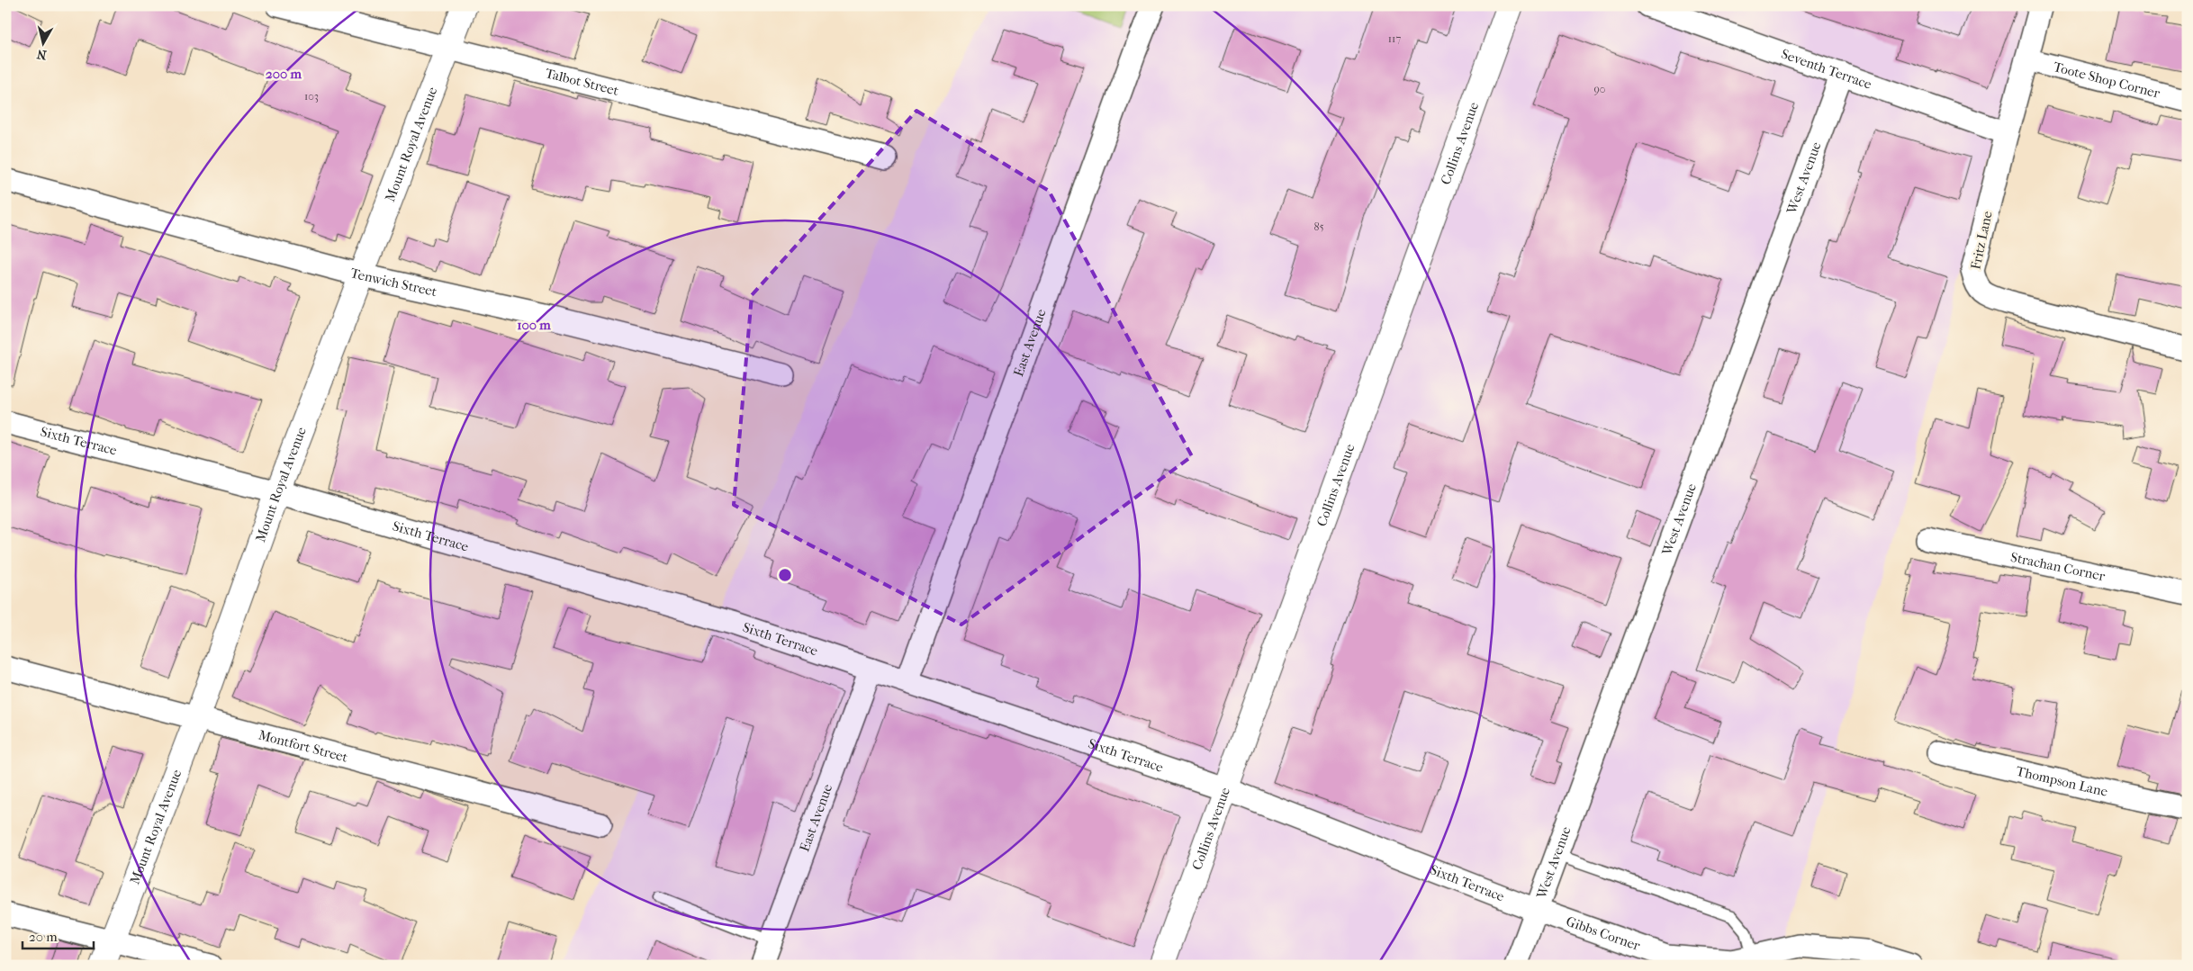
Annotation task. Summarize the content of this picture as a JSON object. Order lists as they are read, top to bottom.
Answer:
{
  "streets": {
    "street": [
      "Seventh Terrace",
      "Toote Shop Corner",
      "Talbot Street",
      "Collins Avenue",
      "Mount Royal Avenue",
      "West Avenue",
      "Fritz Lane",
      "Tenwich Street",
      "East Avenue",
      "Sixth Terrace",
      "Strachan Corner",
      "Montfort Street",
      "Thompson Lane",
      "Gibbs Corner"
    ]
  },
  "crossings": [
    ["Seventh Terrace", "West Avenue"],
    ["Seventh Terrace", "Fritz Lane"],
    ["Toote Shop Corner", "Fritz Lane"],
    ["Talbot Street", "Mount Royal Avenue"],
    ["Collins Avenue", "Sixth Terrace"],
    ["Mount Royal Avenue", "Tenwich Street"],
    ["Mount Royal Avenue", "Sixth Terrace"],
    ["Mount Royal Avenue", "Montfort Street"],
    ["West Avenue", "Sixth Terrace"],
    ["West Avenue", "Gibbs Corner"],
    ["East Avenue", "Sixth Terrace"],
    ["Sixth Terrace", "Gibbs Corner"]
  ],
  "house_numbers": [
    "117",
    "90",
    "103",
    "85"
  ],
  "scale_bar": "20 m",
  "north": "bottom",
  "rings": ["200 m", "100 m"]
}
